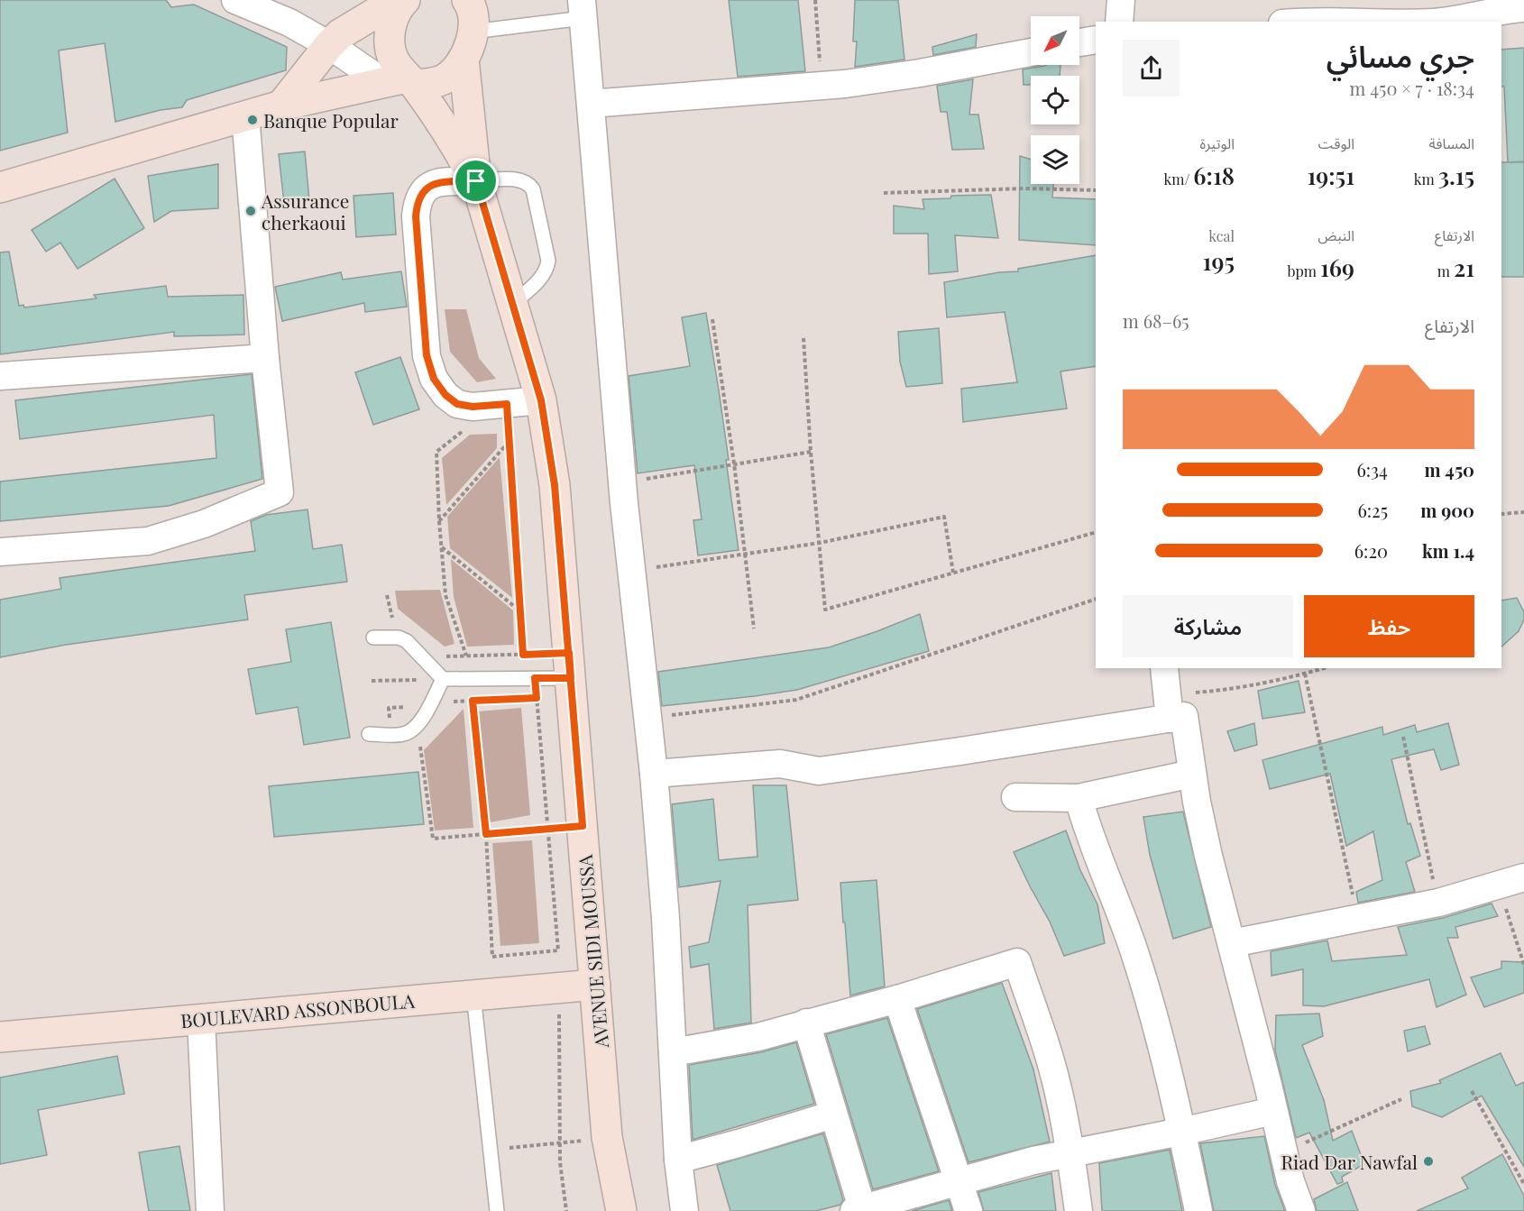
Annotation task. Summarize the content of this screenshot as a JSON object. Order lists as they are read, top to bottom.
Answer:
{
  "streets": {
    "street": ["AVENUE SIDI MOUSSA", "BOULEVARD ASSONBOULA"]
  },
  "crossings": [
    ["AVENUE SIDI MOUSSA", "BOULEVARD ASSONBOULA"]
  ],
  "places": ["Banque Popular", "Assurance cherkaoui", "Riad Dar Nawfal"],
  "north": "bottom left",
  "page": {
    "heading": ["جري مسائي", "18:34 · 7 × 450 m"],
    "stats": [
      ["المسافة", "3.15 km"],
      ["الوقت", "19:51"],
      ["الوتيرة", "6:18 /km"],
      ["الارتفاع", "21 m"],
      ["النبض", "169 bpm"],
      ["kcal", "195"]
    ],
    "chart": ["الارتفاع", "65–68 m"],
    "list": [
      {
        "name": "450 m",
        "note": "6:34"
      },
      {
        "name": "900 m",
        "note": "6:25"
      },
      {
        "name": "1.4 km",
        "note": "6:20"
      }
    ],
    "buttons": ["حفظ", "مشاركة"]
  }
}
